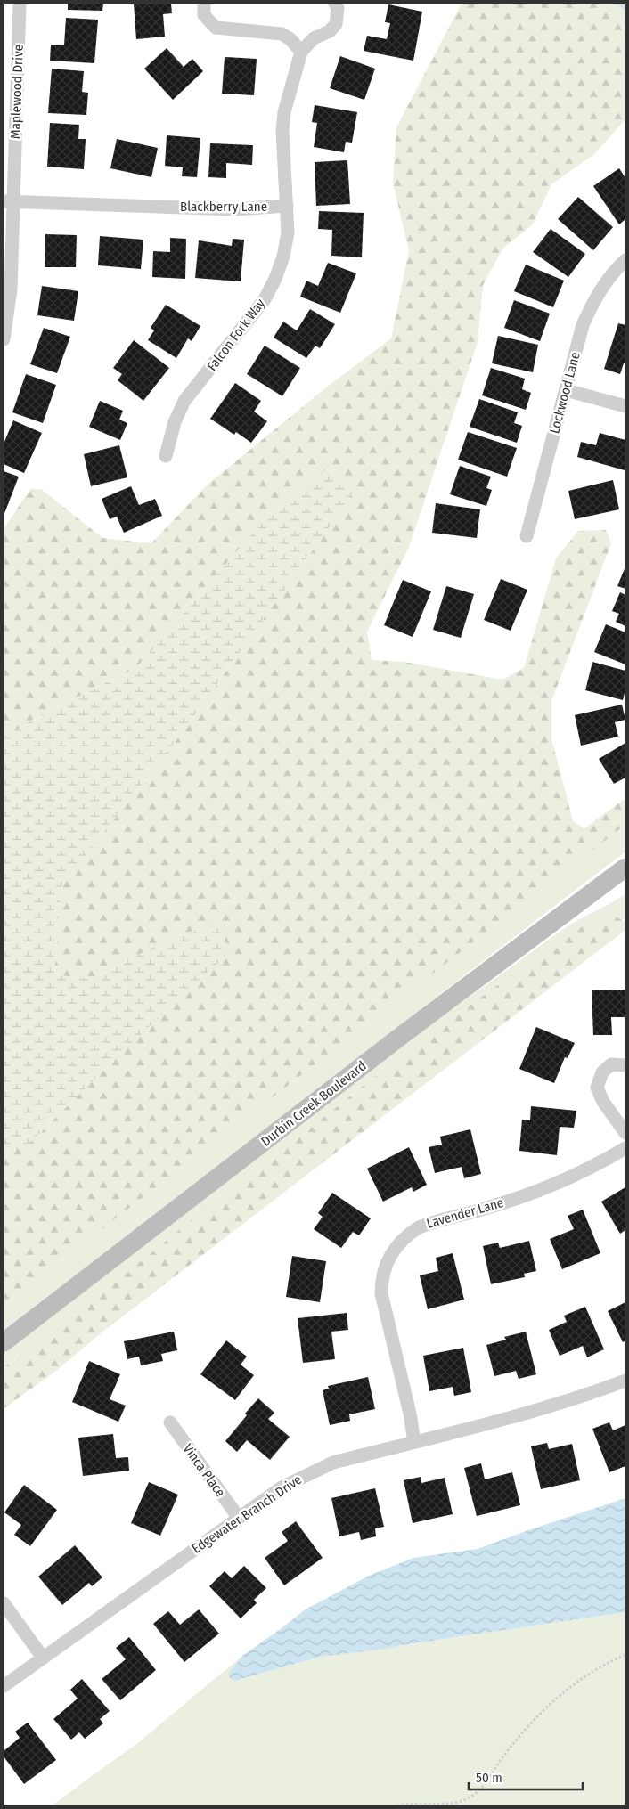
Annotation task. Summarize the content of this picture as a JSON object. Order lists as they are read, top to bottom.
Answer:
{
  "streets": {
    "street": [
      "Maplewood Drive",
      "Blackberry Lane",
      "Falcon Fork Way",
      "Lockwood Lane",
      "Durbin Creek Boulevard",
      "Lavender Lane",
      "Vinca Place",
      "Edgewater Branch Drive"
    ]
  },
  "crossings": [
    ["Maplewood Drive", "Blackberry Lane"],
    ["Blackberry Lane", "Falcon Fork Way"],
    ["Lavender Lane", "Edgewater Branch Drive"],
    ["Vinca Place", "Edgewater Branch Drive"]
  ],
  "scale_bar": "50 m"
}
